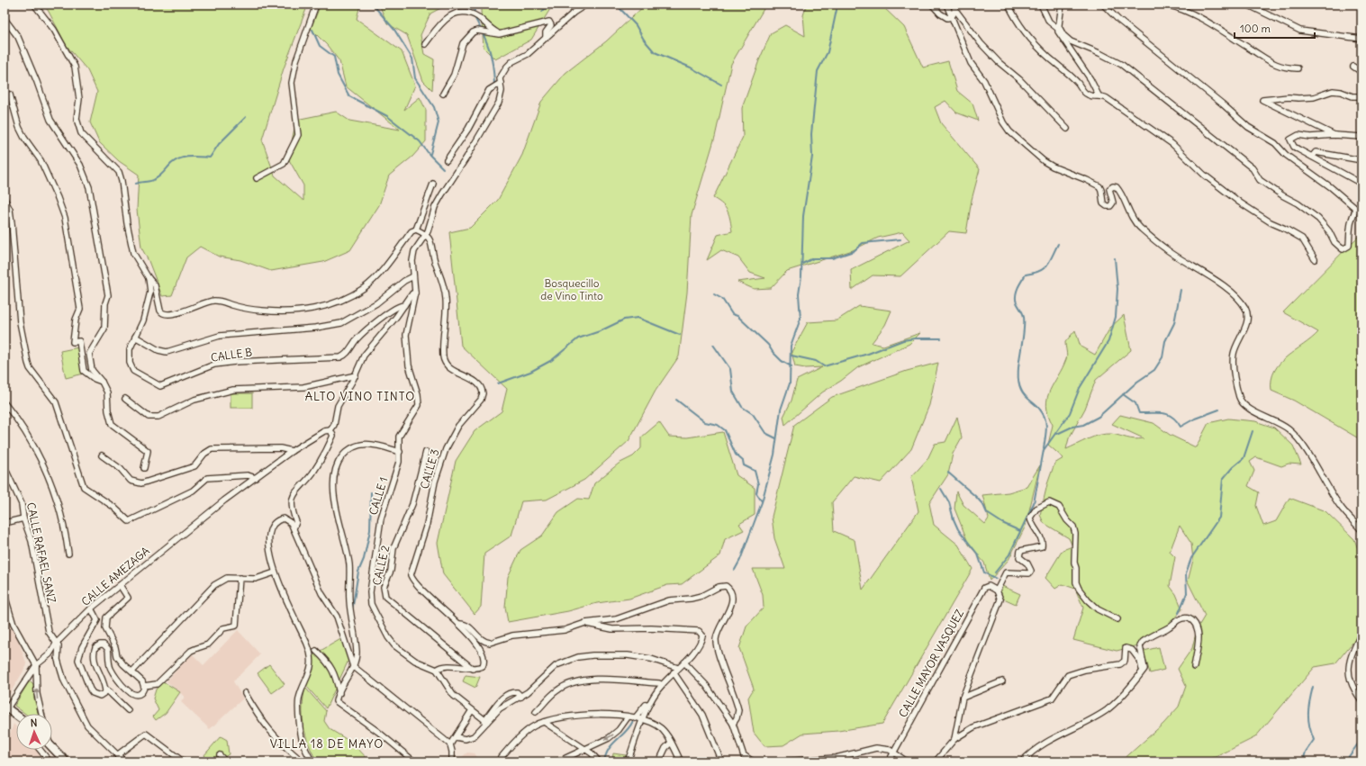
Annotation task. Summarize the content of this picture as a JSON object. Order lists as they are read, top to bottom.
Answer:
{
  "streets": {
    "street": [
      "CALLE B",
      "CALLE 3",
      "CALLE 1",
      "CALLE RAFAEL SANZ",
      "CALLE 2",
      "CALLE AMEZAGA",
      "CALLE MAYOR VASQUEZ"
    ]
  },
  "crossings": [
    ["CALLE 3", "CALLE 1"],
    ["CALLE 3", "CALLE 2"],
    ["CALLE RAFAEL SANZ", "CALLE AMEZAGA"]
  ],
  "districts": ["ALTO VINO TINTO", "VILLA 18 DE MAYO"],
  "parks": ["Bosquecillo de Vino Tinto"],
  "scale_bar": "100 m",
  "north": "top"
}
